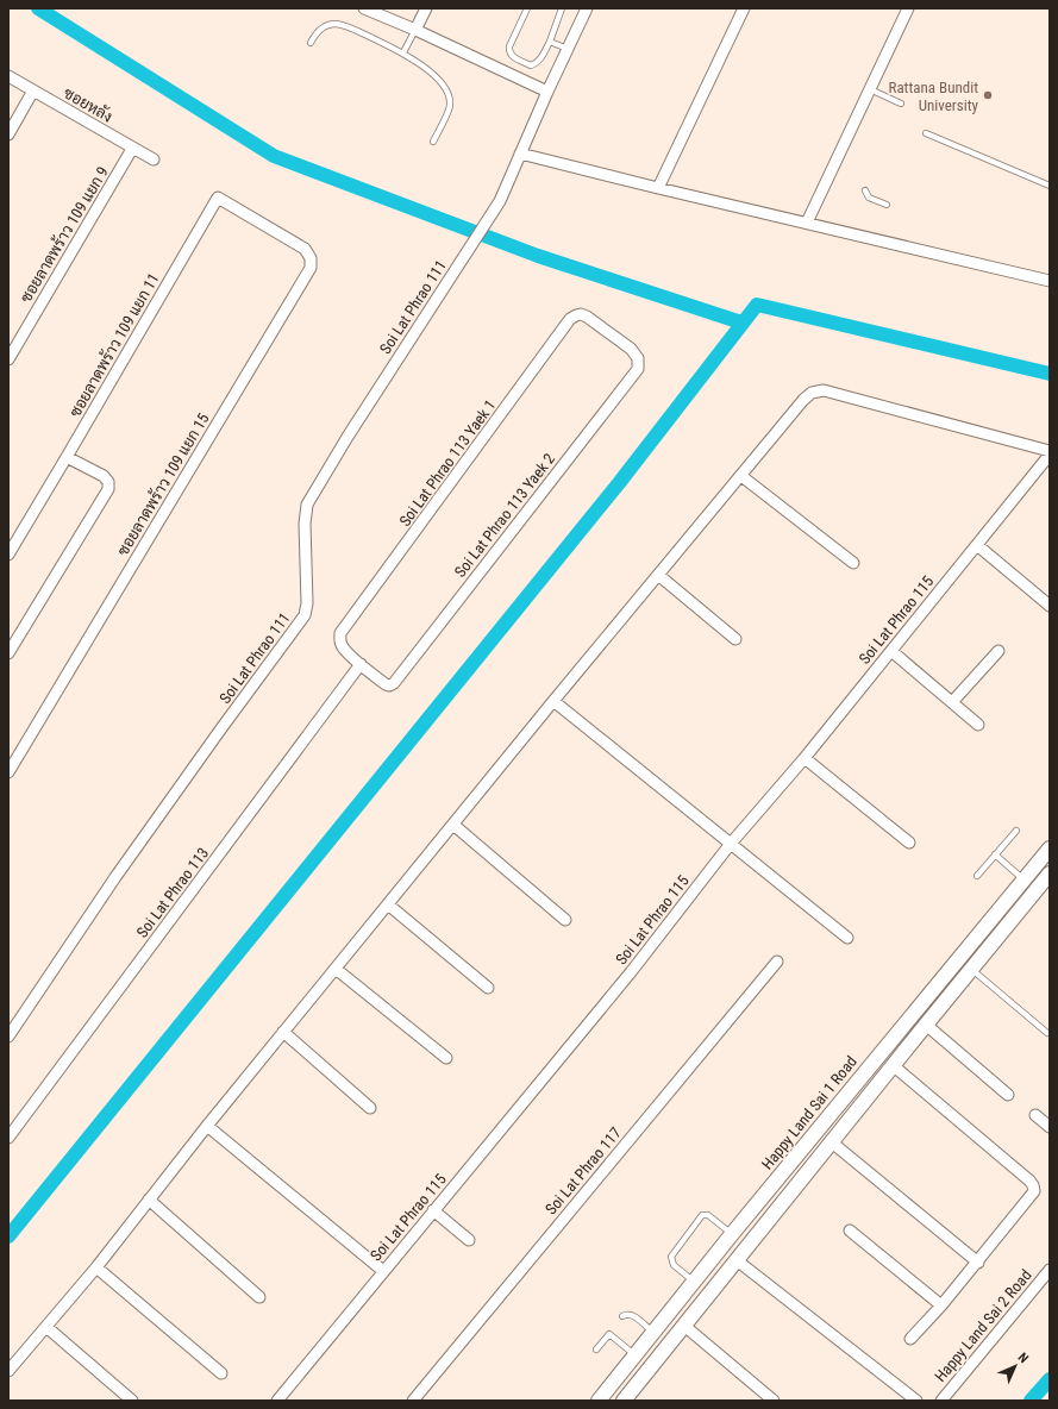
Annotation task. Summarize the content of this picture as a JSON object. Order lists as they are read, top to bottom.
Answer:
{
  "streets": {
    "street": [
      "ซอยหลัง",
      "ซอยลาดพร้าว 109 แยก 9",
      "Soi Lat Phrao 111",
      "ซอยลาดพร้าว 109 แยก 11",
      "Soi Lat Phrao 113 Yaek 1",
      "ซอยลาดพร้าว 109 แยก 15",
      "Soi Lat Phrao 113 Yaek 2",
      "Soi Lat Phrao 115",
      "Soi Lat Phrao 113",
      "Happy Land Sai 1 Road",
      "Soi Lat Phrao 117",
      "Happy Land Sai 2 Road"
    ]
  },
  "crossings": [
    ["ซอยหลัง", "ซอยลาดพร้าว 109 แยก 9"],
    ["ซอยลาดพร้าว 109 แยก 11", "ซอยลาดพร้าว 109 แยก 15"],
    ["Soi Lat Phrao 113 Yaek 1", "Soi Lat Phrao 113 Yaek 2"],
    ["Soi Lat Phrao 113 Yaek 1", "Soi Lat Phrao 113"],
    ["Soi Lat Phrao 113 Yaek 2", "Soi Lat Phrao 113"]
  ],
  "places": ["Rattana Bundit University"],
  "north": "top right"
}
